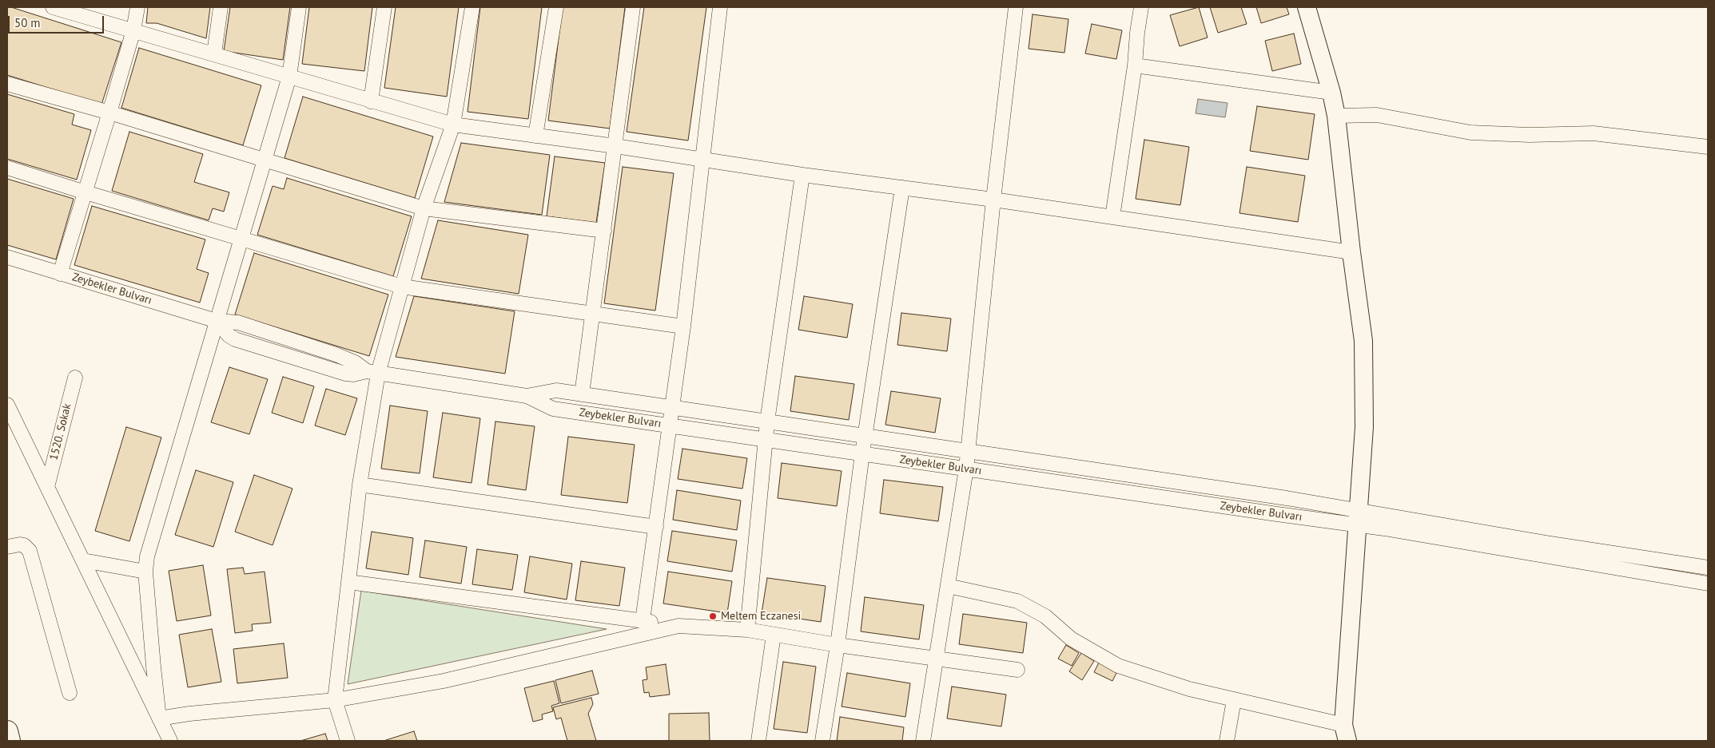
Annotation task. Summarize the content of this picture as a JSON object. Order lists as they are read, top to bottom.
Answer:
{
  "streets": {
    "street": ["Zeybekler Bulvarı", "1520. Sokak"]
  },
  "places": ["Meltem Eczanesi"],
  "scale_bar": "50 m"
}
